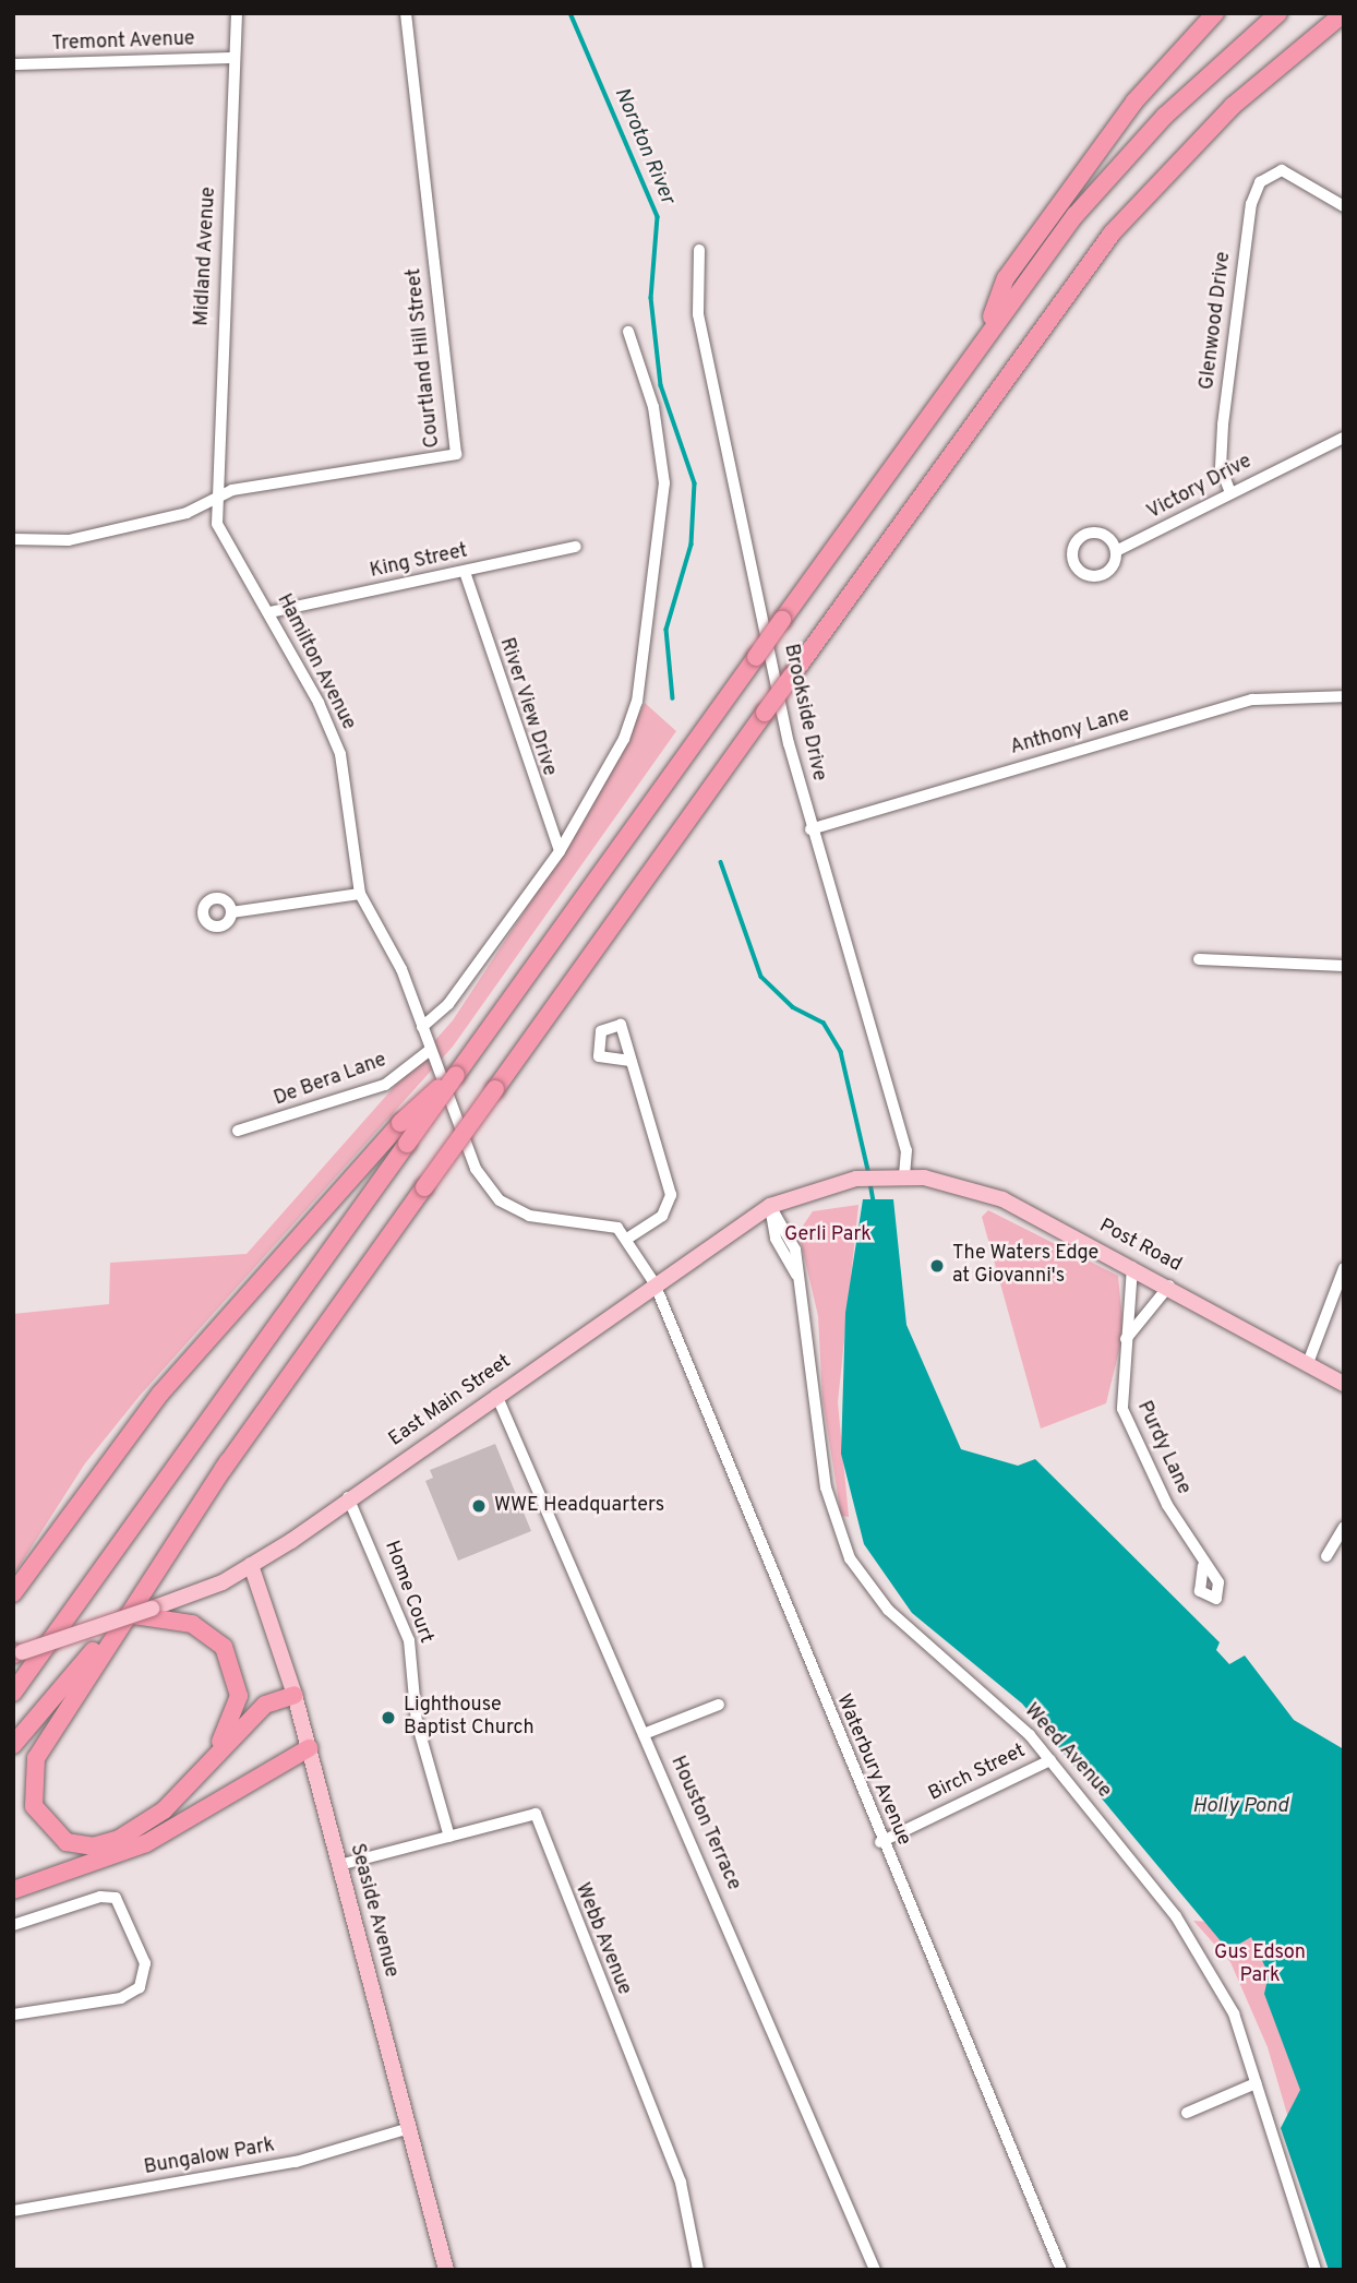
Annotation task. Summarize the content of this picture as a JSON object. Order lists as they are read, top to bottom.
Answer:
{
  "streets": {
    "main road": ["Post Road", "East Main Street", "Seaside Avenue"],
    "street": [
      "Tremont Avenue",
      "Midland Avenue",
      "Glenwood Drive",
      "Courtland Hill Street",
      "Victory Drive",
      "King Street",
      "Hamilton Avenue",
      "River View Drive",
      "Brookside Drive",
      "Anthony Lane",
      "De Bera Lane",
      "Purdy Lane",
      "Home Court",
      "Weed Avenue",
      "Waterbury Avenue",
      "Birch Street",
      "Houston Terrace",
      "Webb Avenue",
      "Bungalow Park"
    ]
  },
  "crossings": [
    ["Tremont Avenue", "Midland Avenue"],
    ["Midland Avenue", "Courtland Hill Street"],
    ["Midland Avenue", "Hamilton Avenue"],
    ["Glenwood Drive", "Victory Drive"],
    ["Courtland Hill Street", "Hamilton Avenue"],
    ["King Street", "Hamilton Avenue"],
    ["King Street", "River View Drive"],
    ["Hamilton Avenue", "De Bera Lane"],
    ["Brookside Drive", "Anthony Lane"],
    ["Brookside Drive", "Post Road"],
    ["Brookside Drive", "East Main Street"],
    ["Post Road", "East Main Street"],
    ["Post Road", "Purdy Lane"],
    ["East Main Street", "Home Court"],
    ["East Main Street", "Weed Avenue"],
    ["East Main Street", "Waterbury Avenue"],
    ["East Main Street", "Houston Terrace"],
    ["East Main Street", "Seaside Avenue"],
    ["Home Court", "Webb Avenue"],
    ["Weed Avenue", "Birch Street"],
    ["Waterbury Avenue", "Birch Street"],
    ["Seaside Avenue", "Webb Avenue"],
    ["Seaside Avenue", "Bungalow Park"]
  ],
  "water": ["Noroton River", "Holly Pond"],
  "parks": ["Gerli Park", "Gus Edson Park"],
  "places": ["The Waters Edge at Giovanni's", "WWE Headquarters", "Lighthouse Baptist Church"]
}
